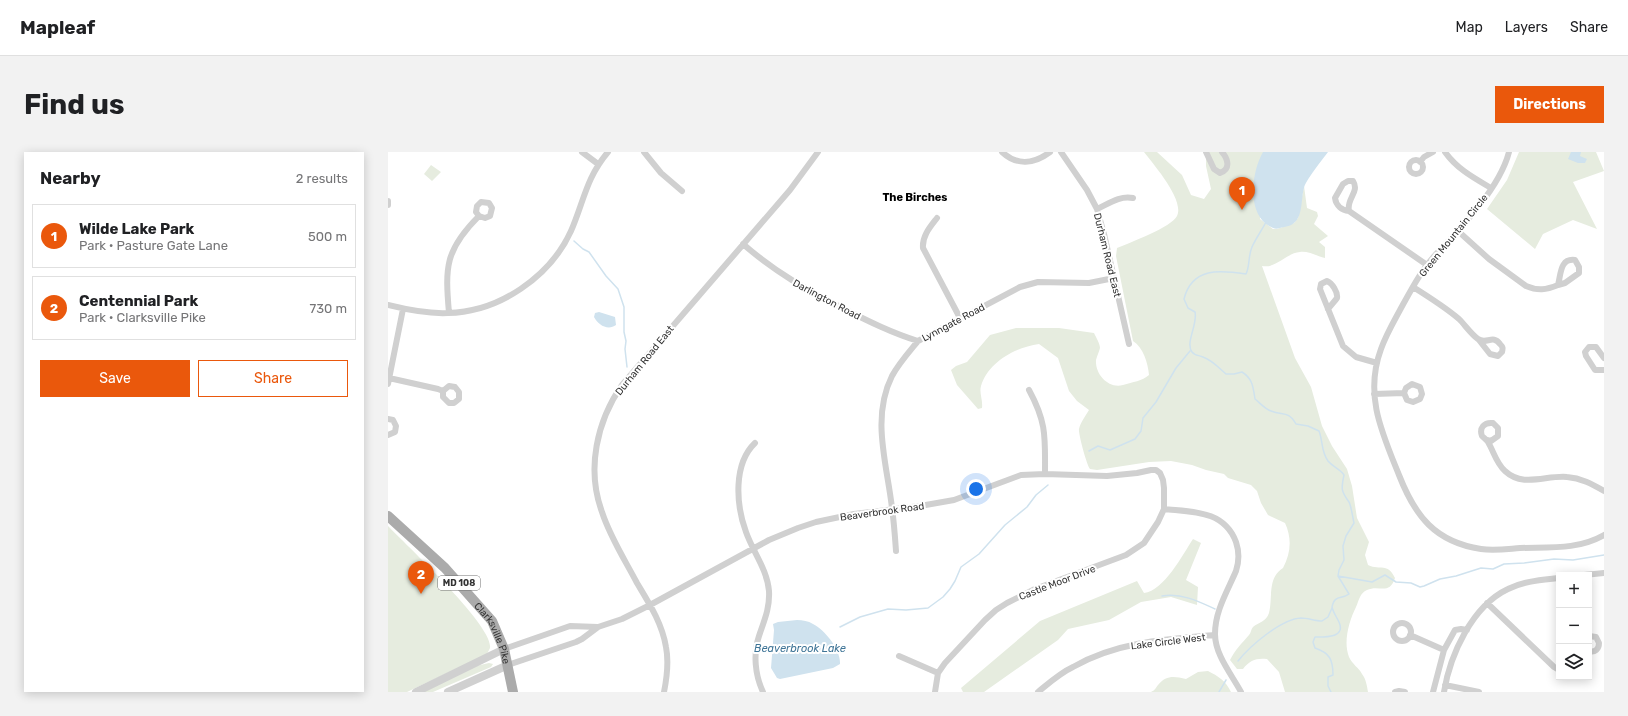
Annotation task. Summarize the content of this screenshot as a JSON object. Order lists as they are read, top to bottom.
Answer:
{
  "streets": {
    "main road": ["MD 108", "Clarksville Pike"],
    "street": [
      "Green Mountain Circle",
      "Durham Road East",
      "Darlington Road",
      "Lynngate Road",
      "Beaverbrook Road",
      "Castle Moor Drive",
      "Lake Circle West"
    ]
  },
  "crossings": [
    ["Durham Road East", "Darlington Road"],
    ["Durham Road East", "Lynngate Road"],
    ["Durham Road East", "Beaverbrook Road"],
    ["Darlington Road", "Lynngate Road"],
    ["Lynngate Road", "Beaverbrook Road"],
    ["Beaverbrook Road", "Castle Moor Drive"],
    ["Beaverbrook Road", "Clarksville Pike"]
  ],
  "districts": ["The Birches"],
  "water": ["Beaverbrook Lake"],
  "page": {
    "header": "Mapleaf",
    "nav": ["Map", "Layers", "Share"],
    "buttons": [
      "Directions",
      ["Save", "Share"]
    ],
    "title": "Find us",
    "heading": ["Nearby", "2 results"],
    "pins": ["1", "2"],
    "list": [
      {
        "mark": "1",
        "name": "Wilde Lake Park",
        "note": "Park · Pasture Gate Lane",
        "value": "500 m"
      },
      {
        "mark": "2",
        "name": "Centennial Park",
        "note": "Park · Clarksville Pike",
        "value": "730 m"
      }
    ],
    "map_buttons": ["+", "−"]
  }
}
